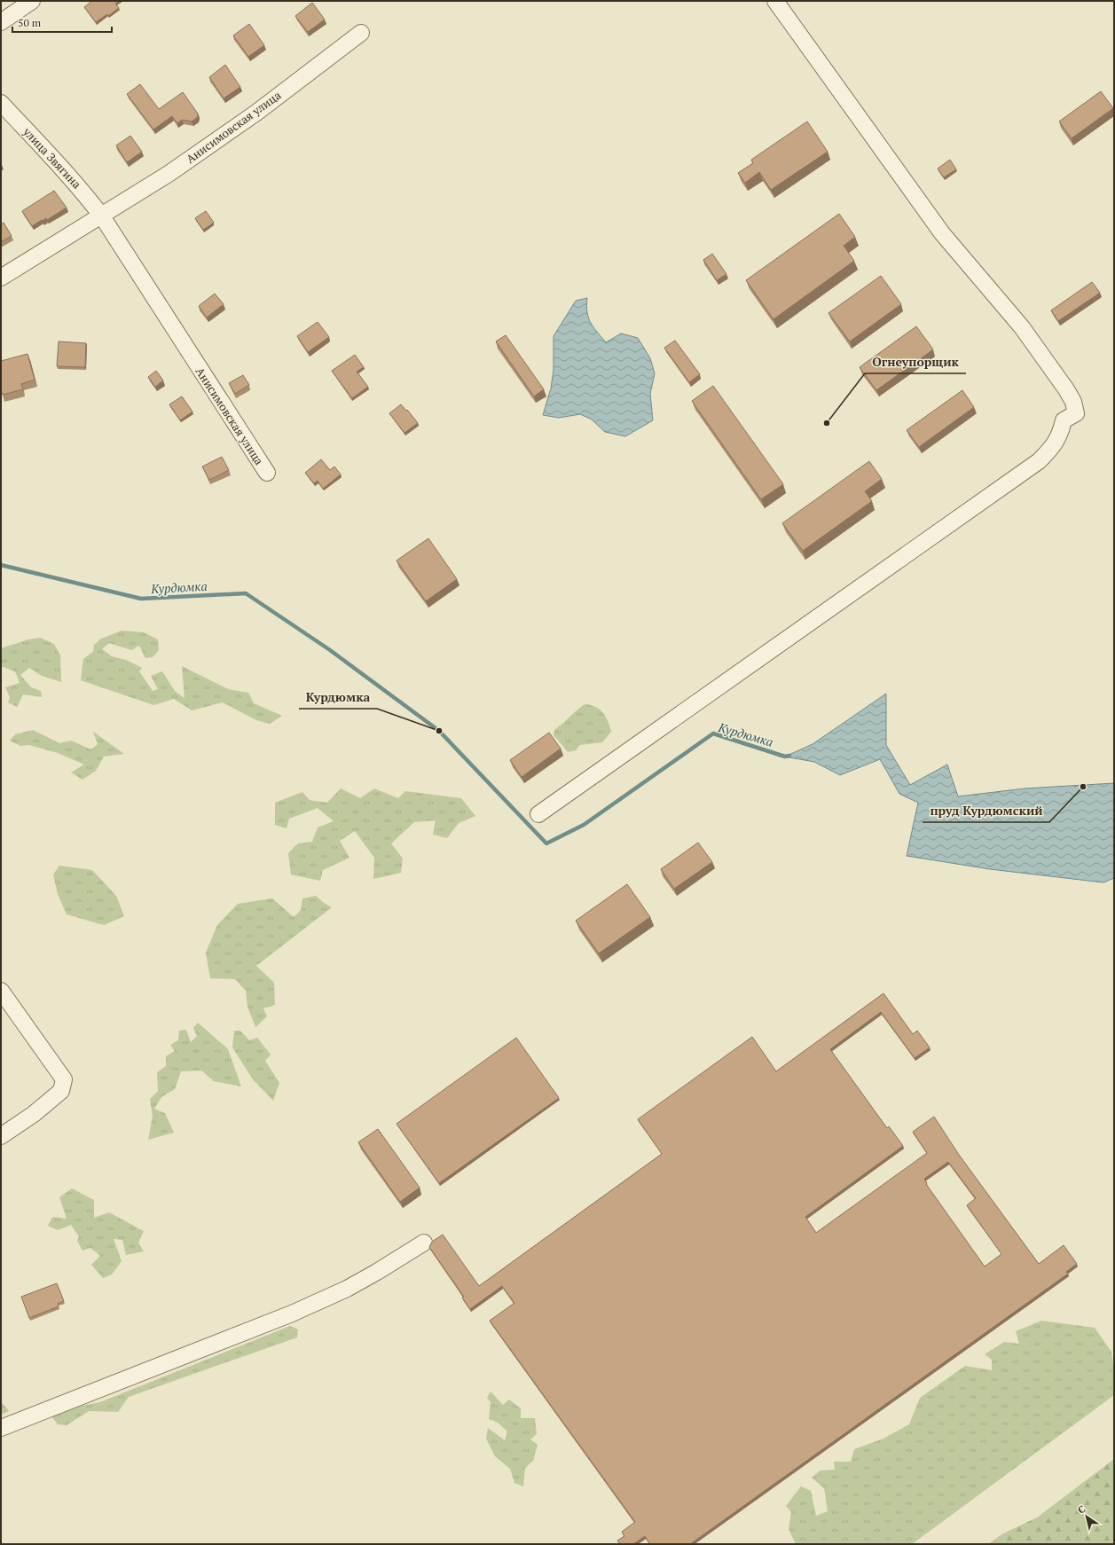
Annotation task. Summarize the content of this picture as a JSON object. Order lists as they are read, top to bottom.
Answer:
{
  "streets": {
    "street": ["Анисимовская улица", "улица Звягина"]
  },
  "crossings": [
    ["Анисимовская улица", "улица Звягина"]
  ],
  "water": ["Курдюмка"],
  "places": ["Огнеупорщик", "Курдюмка", "пруд Курдюмский"],
  "scale_bar": "50 m",
  "north": "top left"
}
